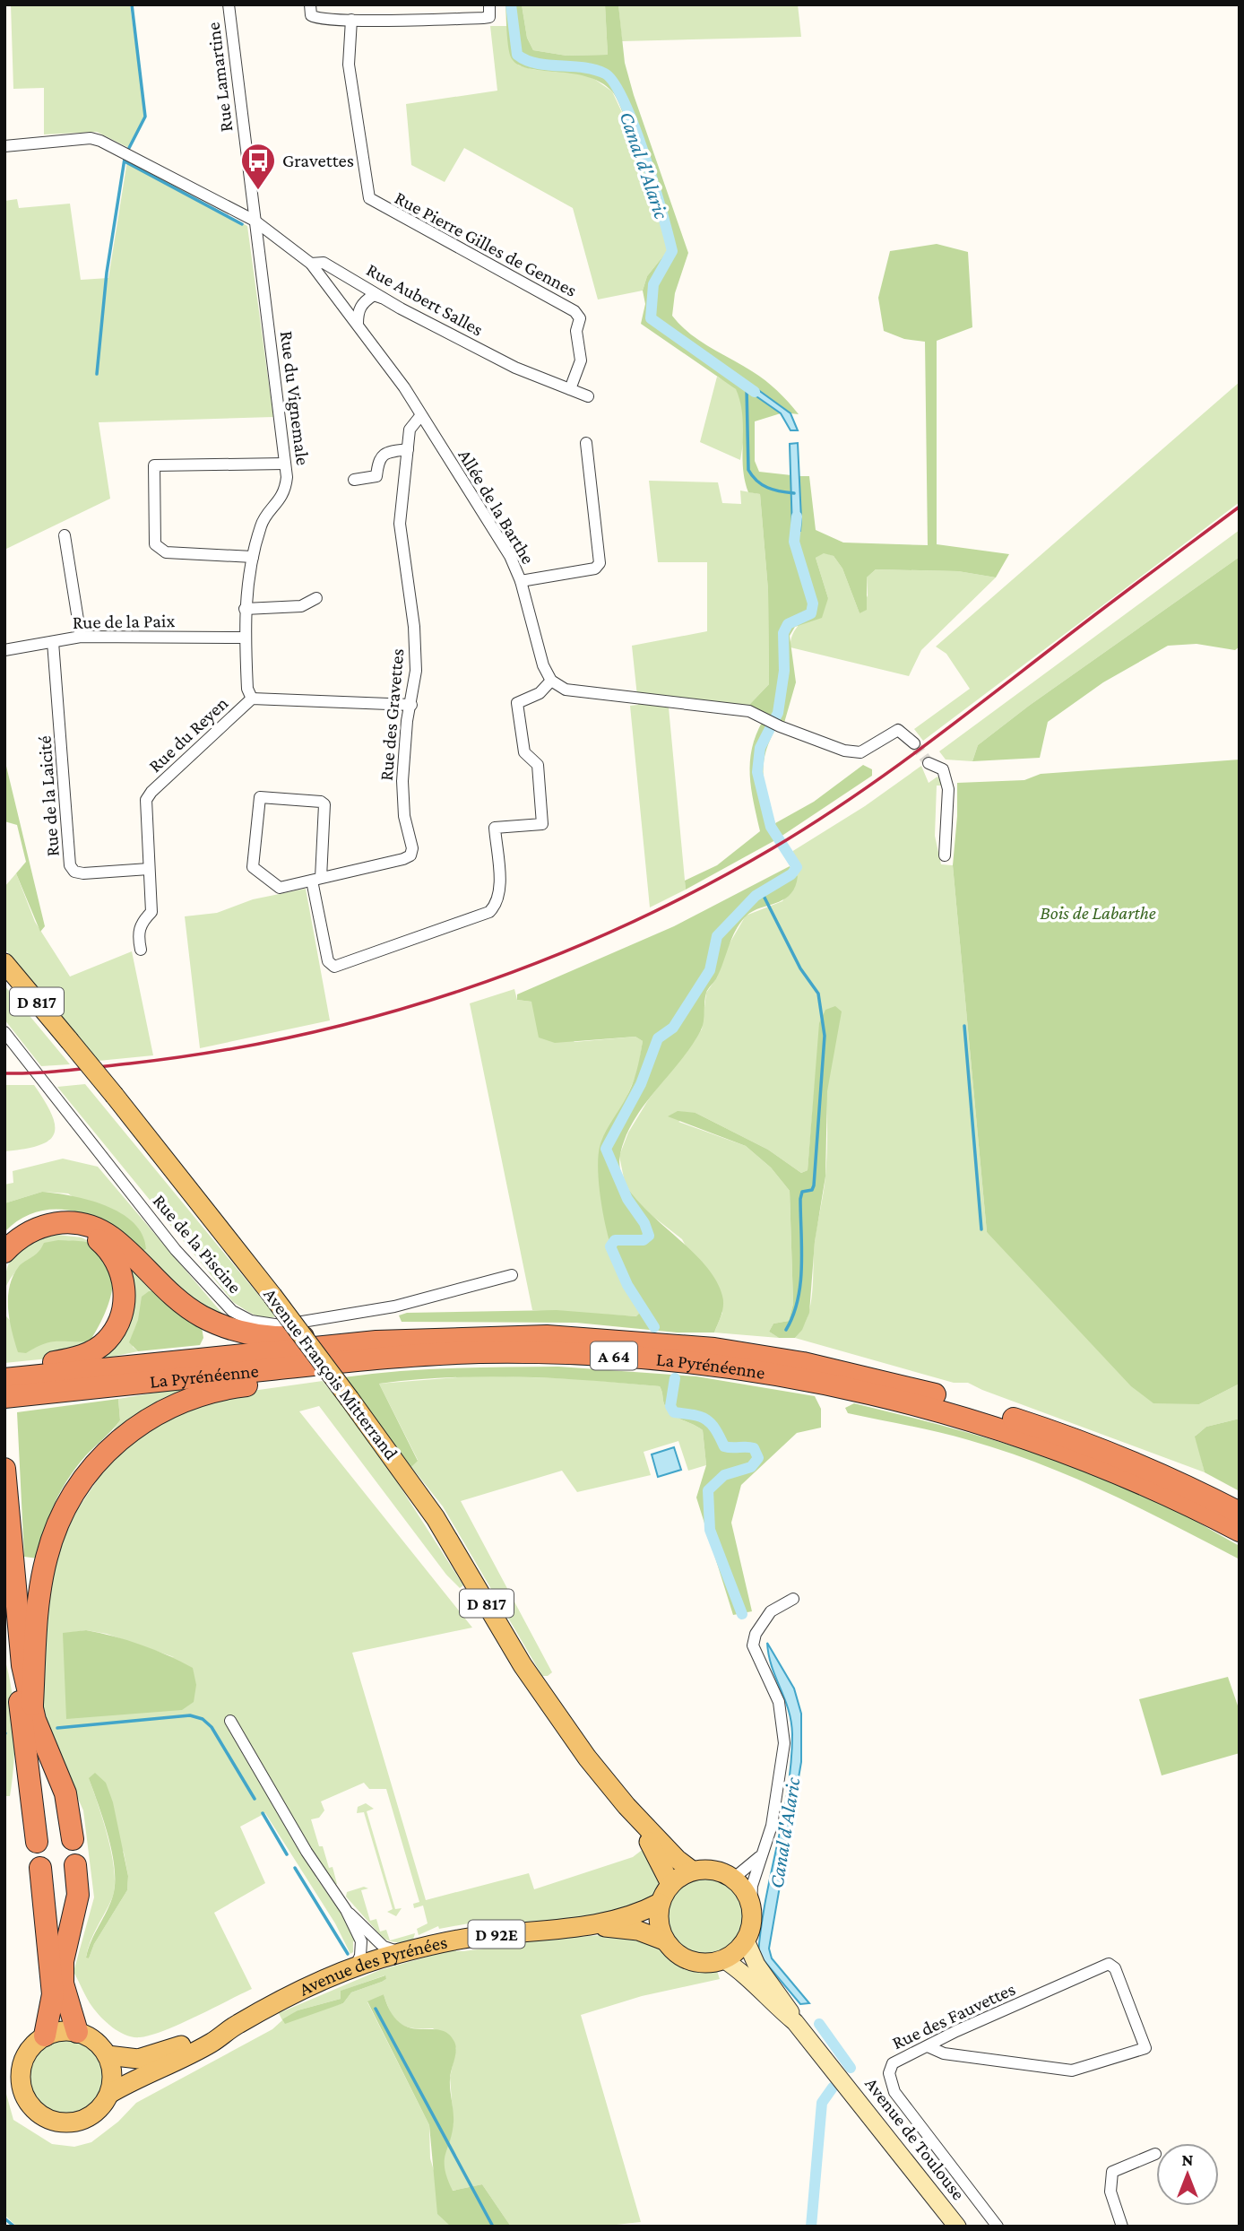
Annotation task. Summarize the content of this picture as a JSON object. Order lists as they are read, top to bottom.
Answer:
{
  "streets": {
    "highway": ["A 64", "La Pyrénéenne"],
    "main road": [
      "D 817",
      "Avenue François Mitterrand",
      "D 92E",
      "Avenue des Pyrénées",
      "Avenue de Toulouse"
    ],
    "street": [
      "Rue Lamartine",
      "Rue Pierre Gilles de Gennes",
      "Rue Aubert Salles",
      "Rue du Vignemale",
      "Allée de la Barthe",
      "Rue de la Paix",
      "Rue des Gravettes",
      "Rue du Reyen",
      "Rue de la Laicité",
      "Rue de la Piscine",
      "Rue des Fauvettes"
    ]
  },
  "crossings": [
    ["Rue Lamartine", "Rue Aubert Salles"],
    ["Rue Lamartine", "Rue du Vignemale"],
    ["Rue Pierre Gilles de Gennes", "Rue Aubert Salles"],
    ["Rue Aubert Salles", "Rue du Vignemale"],
    ["Rue Aubert Salles", "Allée de la Barthe"],
    ["Rue du Vignemale", "Rue de la Paix"],
    ["Rue du Vignemale", "Rue du Reyen"],
    ["Allée de la Barthe", "Rue des Gravettes"],
    ["Rue de la Paix", "Rue de la Laicité"],
    ["Rue des Gravettes", "Rue du Reyen"],
    ["Rue du Reyen", "Rue de la Laicité"]
  ],
  "water": ["Canal d'Alaric"],
  "parks": ["Bois de Labarthe"],
  "places": {
    "bus stop": ["Gravettes"]
  },
  "north": "top"
}
